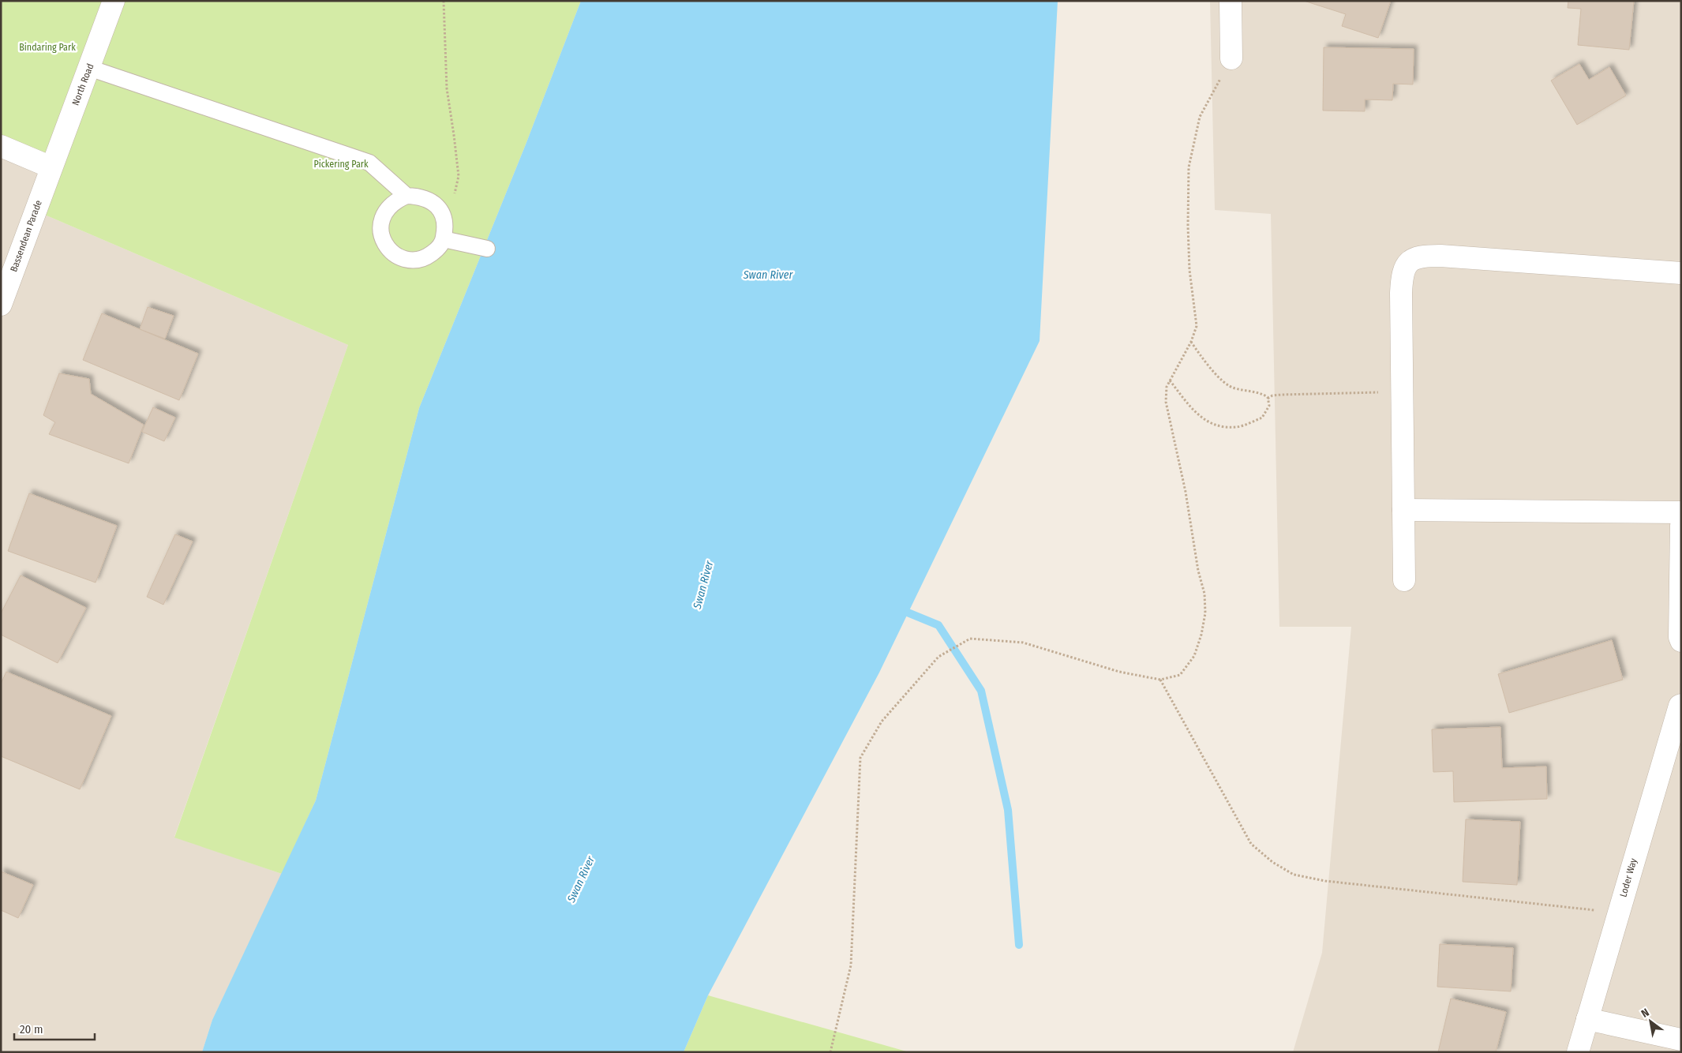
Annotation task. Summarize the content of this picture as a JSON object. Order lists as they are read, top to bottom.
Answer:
{
  "streets": {
    "street": ["North Road", "Bassendean Parade", "Loder Way"]
  },
  "crossings": [
    ["North Road", "Bassendean Parade"]
  ],
  "water": ["Swan River"],
  "parks": ["Bindaring Park", "Pickering Park"],
  "scale_bar": "20 m",
  "north": "top left"
}
